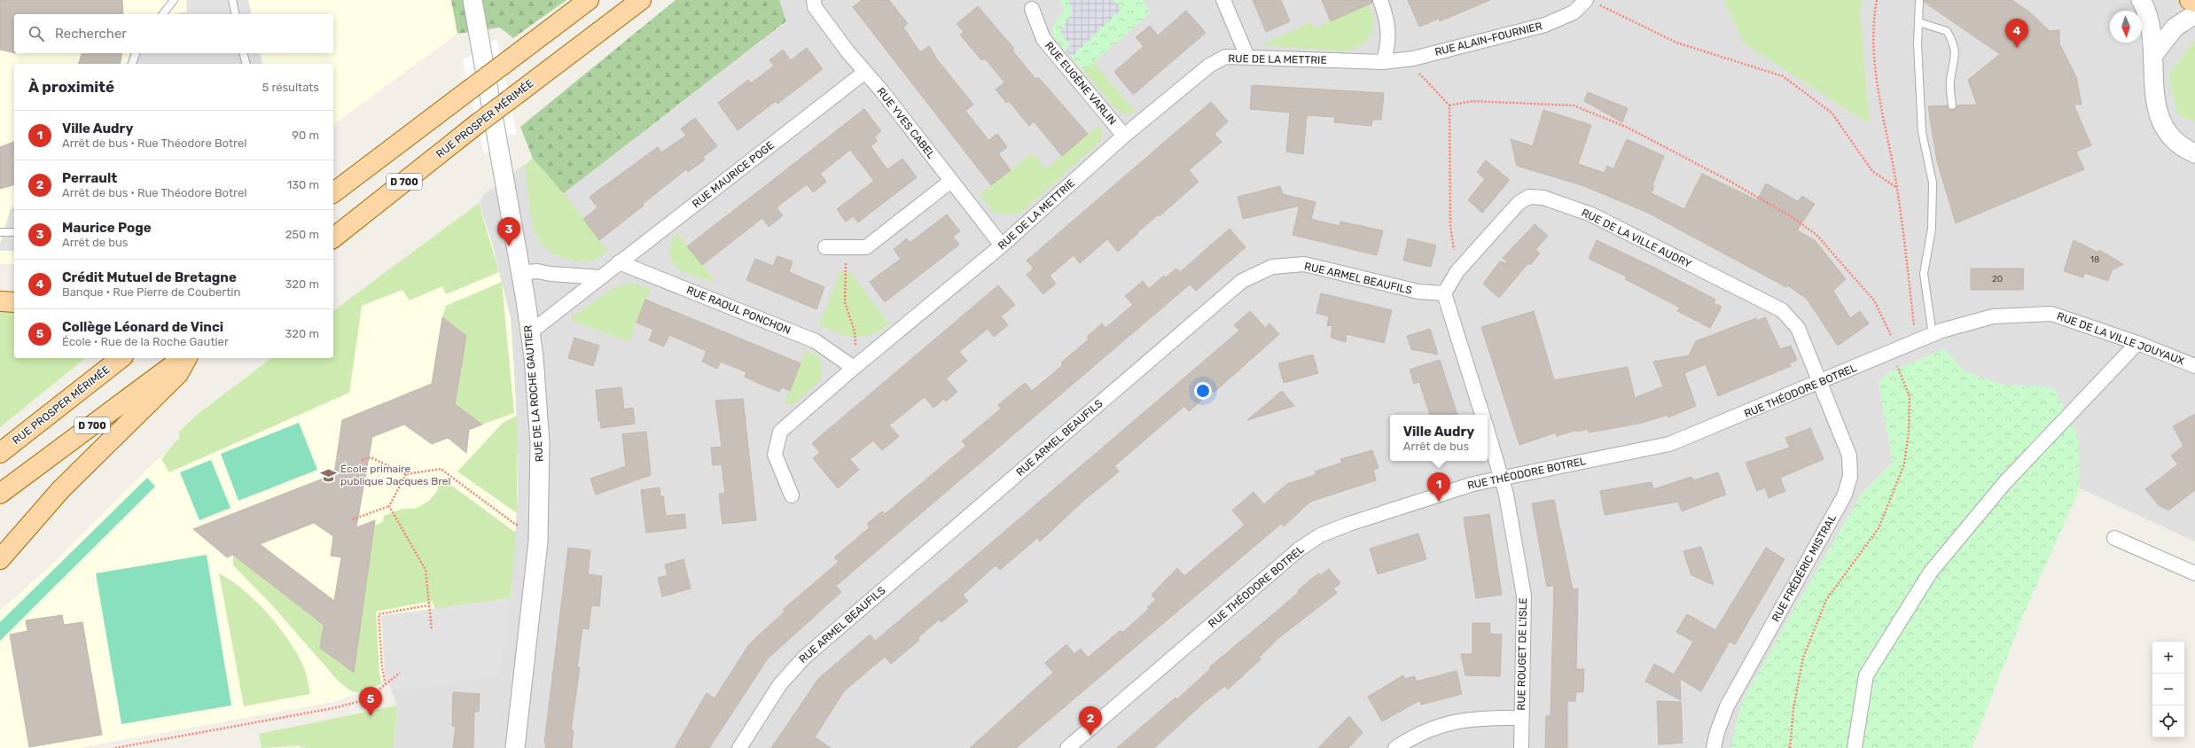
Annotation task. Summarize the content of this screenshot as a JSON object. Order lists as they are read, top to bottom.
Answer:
{
  "streets": {
    "main road": ["RUE PROSPER MÉRIMÉE", "D 700"],
    "street": [
      "RUE ALAIN-FOURNIER",
      "RUE DE LA METTRIE",
      "RUE EUGÈNE VARLIN",
      "RUE YVES CABEL",
      "RUE MAURICE POGE",
      "RUE DE LA VILLE AUDRY",
      "RUE ARMEL BEAUFILS",
      "RUE RAOUL PONCHON",
      "RUE DE LA VILLE JOUYAUX",
      "RUE THÉODORE BOTREL",
      "RUE DE LA ROCHE GAUTIER",
      "RUE FRÉDÉRIC MISTRAL",
      "RUE ROUGET DE L'ISLE"
    ]
  },
  "crossings": [
    ["RUE ALAIN-FOURNIER", "RUE DE LA METTRIE"],
    ["RUE DE LA METTRIE", "RUE EUGÈNE VARLIN"],
    ["RUE DE LA METTRIE", "RUE YVES CABEL"],
    ["RUE DE LA METTRIE", "RUE RAOUL PONCHON"],
    ["RUE YVES CABEL", "RUE MAURICE POGE"],
    ["RUE MAURICE POGE", "RUE RAOUL PONCHON"],
    ["RUE MAURICE POGE", "RUE DE LA ROCHE GAUTIER"],
    ["RUE DE LA VILLE AUDRY", "RUE ARMEL BEAUFILS"],
    ["RUE DE LA VILLE AUDRY", "RUE THÉODORE BOTREL"],
    ["RUE DE LA VILLE AUDRY", "RUE FRÉDÉRIC MISTRAL"],
    ["RUE DE LA VILLE JOUYAUX", "RUE THÉODORE BOTREL"],
    ["RUE THÉODORE BOTREL", "RUE FRÉDÉRIC MISTRAL"],
    ["RUE THÉODORE BOTREL", "RUE ROUGET DE L'ISLE"]
  ],
  "places": {
    "school or university": ["École primaire publique Jacques Brel"]
  },
  "house_numbers": ["18", "20"],
  "north": "bottom",
  "page": {
    "search": "Rechercher",
    "pins": [
      "4",
      "3",
      "1",
      "5",
      "2"
    ],
    "heading": ["À proximité", "5 résultats"],
    "list": [
      {
        "mark": "1",
        "name": "Ville Audry",
        "note": "Arrêt de bus · Rue Théodore Botrel",
        "value": "90 m"
      },
      {
        "mark": "2",
        "name": "Perrault",
        "note": "Arrêt de bus · Rue Théodore Botrel",
        "value": "130 m"
      },
      {
        "mark": "3",
        "name": "Maurice Poge",
        "note": "Arrêt de bus",
        "value": "250 m"
      },
      {
        "mark": "4",
        "name": "Crédit Mutuel de Bretagne",
        "note": "Banque · Rue Pierre de Coubertin",
        "value": "320 m"
      },
      {
        "mark": "5",
        "name": "Collège Léonard de Vinci",
        "note": "École · Rue de la Roche Gautier",
        "value": "320 m"
      }
    ],
    "popup": ["Ville Audry", "Arrêt de bus"],
    "map_buttons": ["+", "−"]
  }
}
